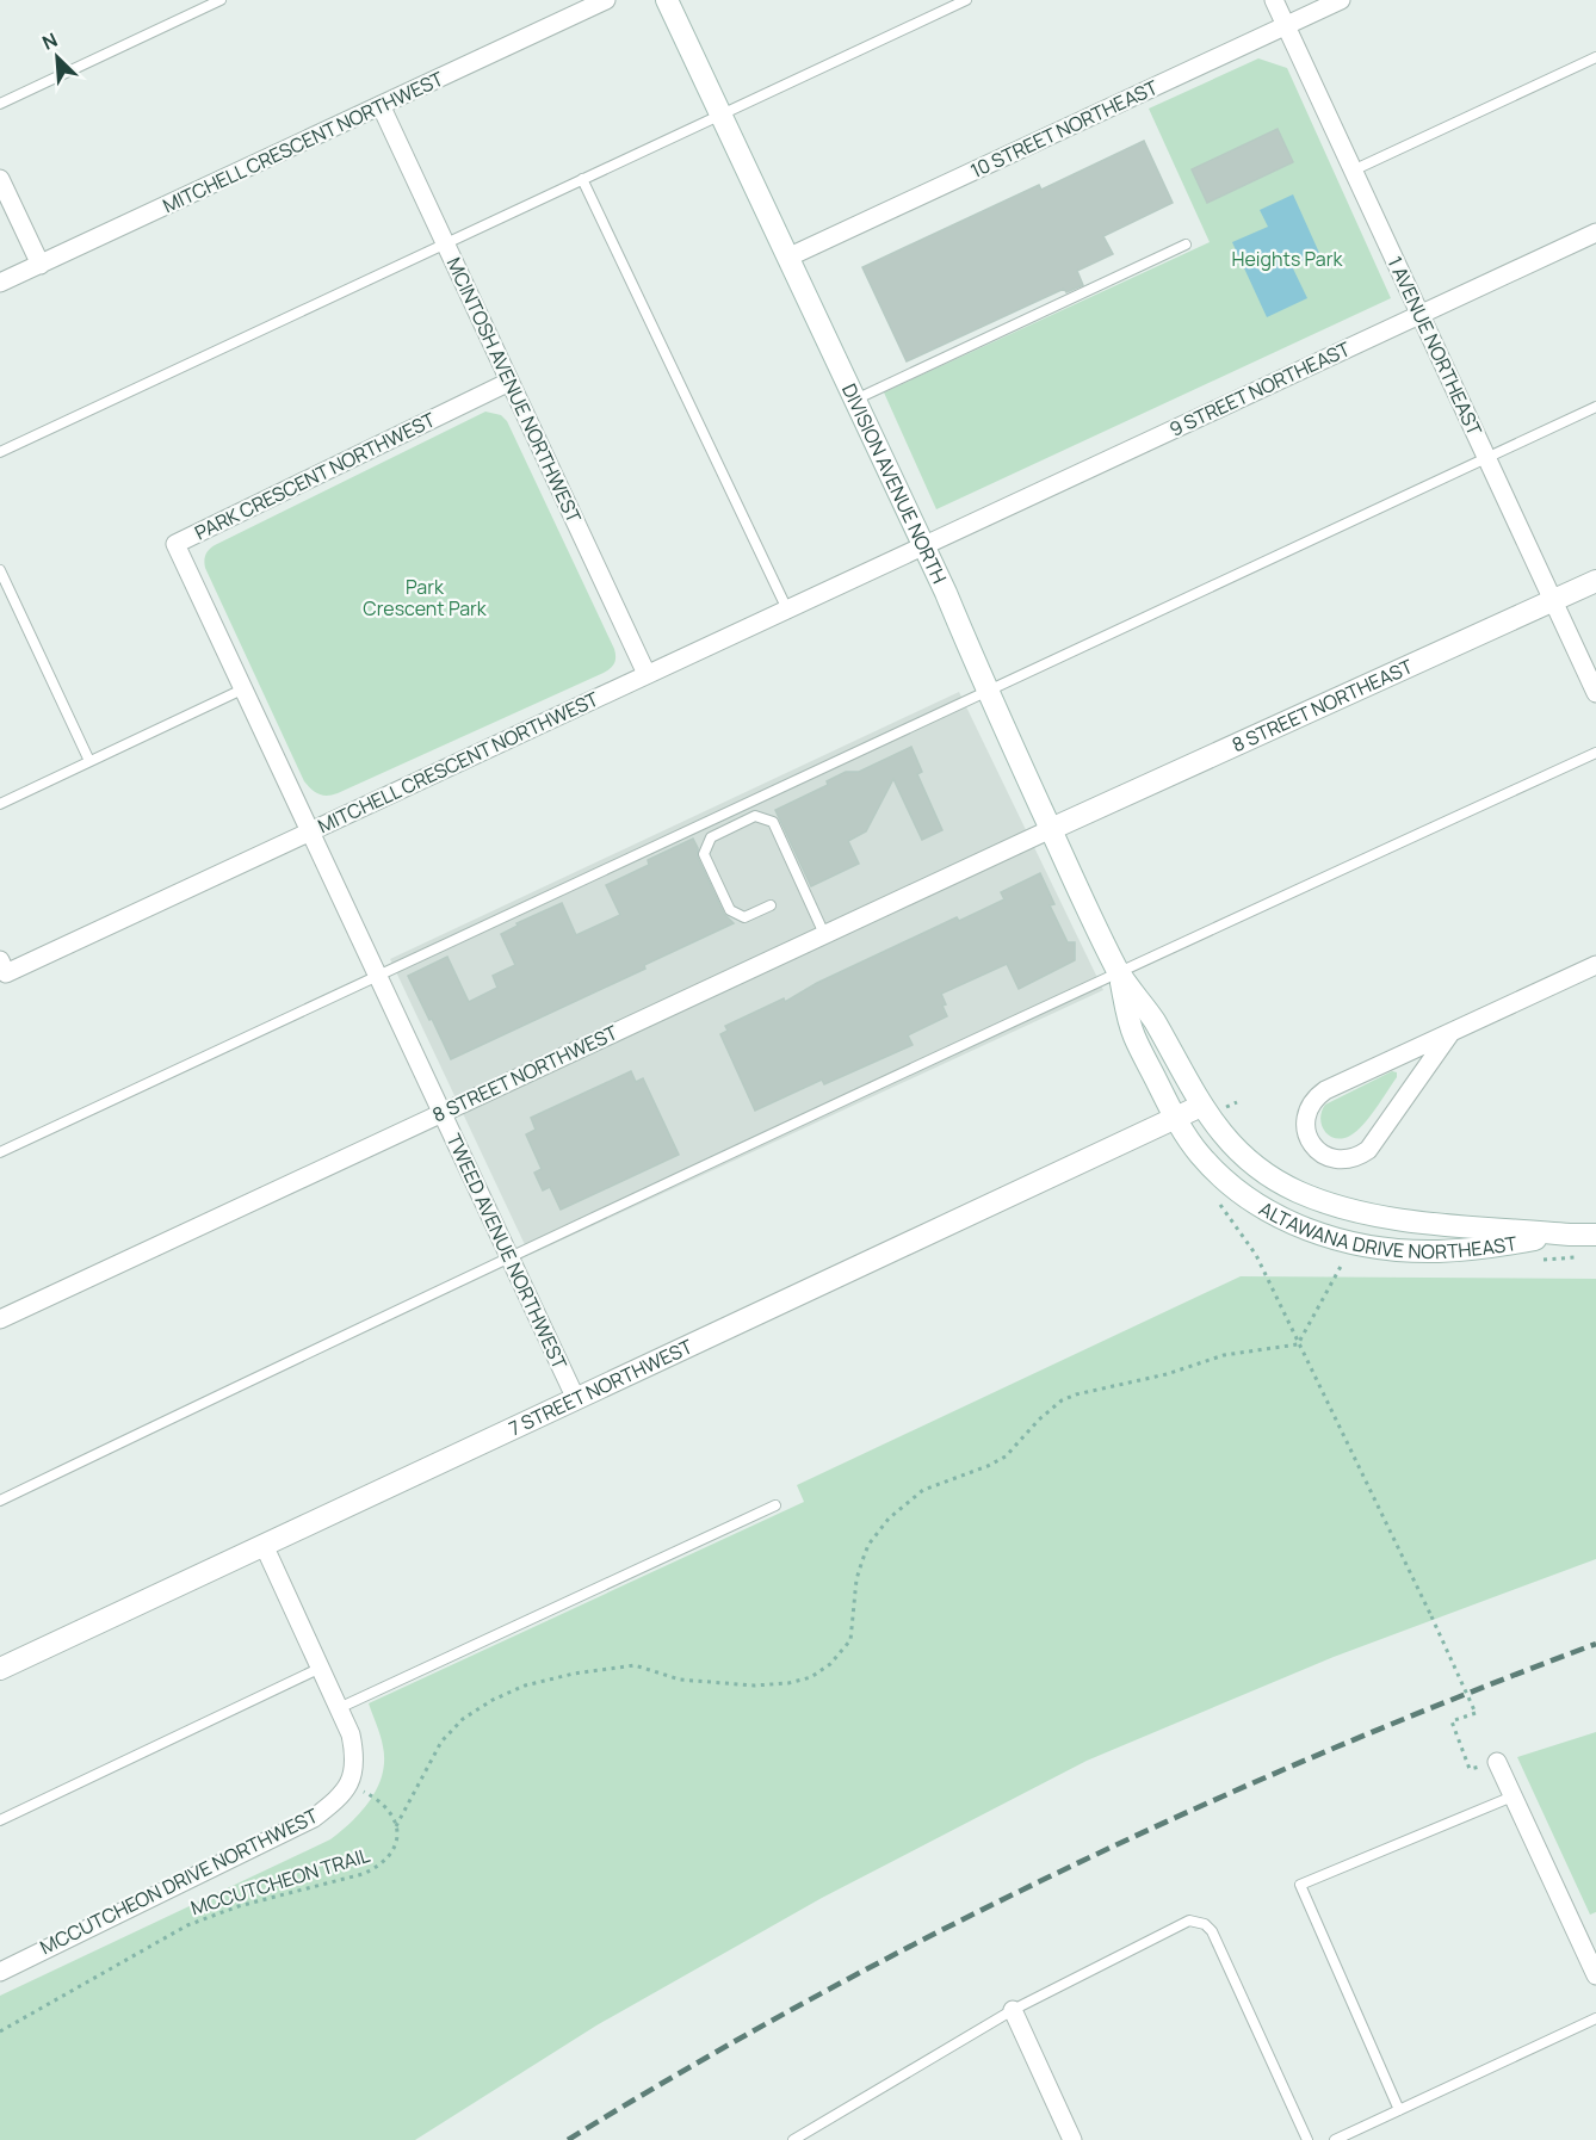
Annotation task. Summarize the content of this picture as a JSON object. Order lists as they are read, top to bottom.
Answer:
{
  "streets": {
    "main road": [
      "DIVISION AVENUE NORTH",
      "8 STREET NORTHEAST",
      "ALTAWANA DRIVE NORTHEAST",
      "7 STREET NORTHWEST"
    ],
    "street": [
      "10 STREET NORTHEAST",
      "MITCHELL CRESCENT NORTHWEST",
      "1 AVENUE NORTHEAST",
      "9 STREET NORTHEAST",
      "MCINTOSH AVENUE NORTHWEST",
      "PARK CRESCENT NORTHWEST",
      "8 STREET NORTHWEST",
      "TWEED AVENUE NORTHWEST",
      "MCCUTCHEON DRIVE NORTHWEST"
    ],
    "path": ["MCCUTCHEON TRAIL"]
  },
  "crossings": [
    ["10 STREET NORTHEAST", "1 AVENUE NORTHEAST"],
    ["10 STREET NORTHEAST", "DIVISION AVENUE NORTH"],
    ["MITCHELL CRESCENT NORTHWEST", "9 STREET NORTHEAST"],
    ["MITCHELL CRESCENT NORTHWEST", "MCINTOSH AVENUE NORTHWEST"],
    ["MITCHELL CRESCENT NORTHWEST", "PARK CRESCENT NORTHWEST"],
    ["MITCHELL CRESCENT NORTHWEST", "DIVISION AVENUE NORTH"],
    ["MITCHELL CRESCENT NORTHWEST", "TWEED AVENUE NORTHWEST"],
    ["1 AVENUE NORTHEAST", "9 STREET NORTHEAST"],
    ["1 AVENUE NORTHEAST", "8 STREET NORTHEAST"],
    ["9 STREET NORTHEAST", "DIVISION AVENUE NORTH"],
    ["MCINTOSH AVENUE NORTHWEST", "PARK CRESCENT NORTHWEST"],
    ["PARK CRESCENT NORTHWEST", "TWEED AVENUE NORTHWEST"],
    ["DIVISION AVENUE NORTH", "8 STREET NORTHEAST"],
    ["DIVISION AVENUE NORTH", "8 STREET NORTHWEST"],
    ["DIVISION AVENUE NORTH", "ALTAWANA DRIVE NORTHEAST"],
    ["DIVISION AVENUE NORTH", "7 STREET NORTHWEST"],
    ["8 STREET NORTHEAST", "8 STREET NORTHWEST"],
    ["8 STREET NORTHWEST", "TWEED AVENUE NORTHWEST"],
    ["TWEED AVENUE NORTHWEST", "7 STREET NORTHWEST"]
  ],
  "parks": ["Heights Park", "Park Crescent Park"],
  "north": "top left"
}
